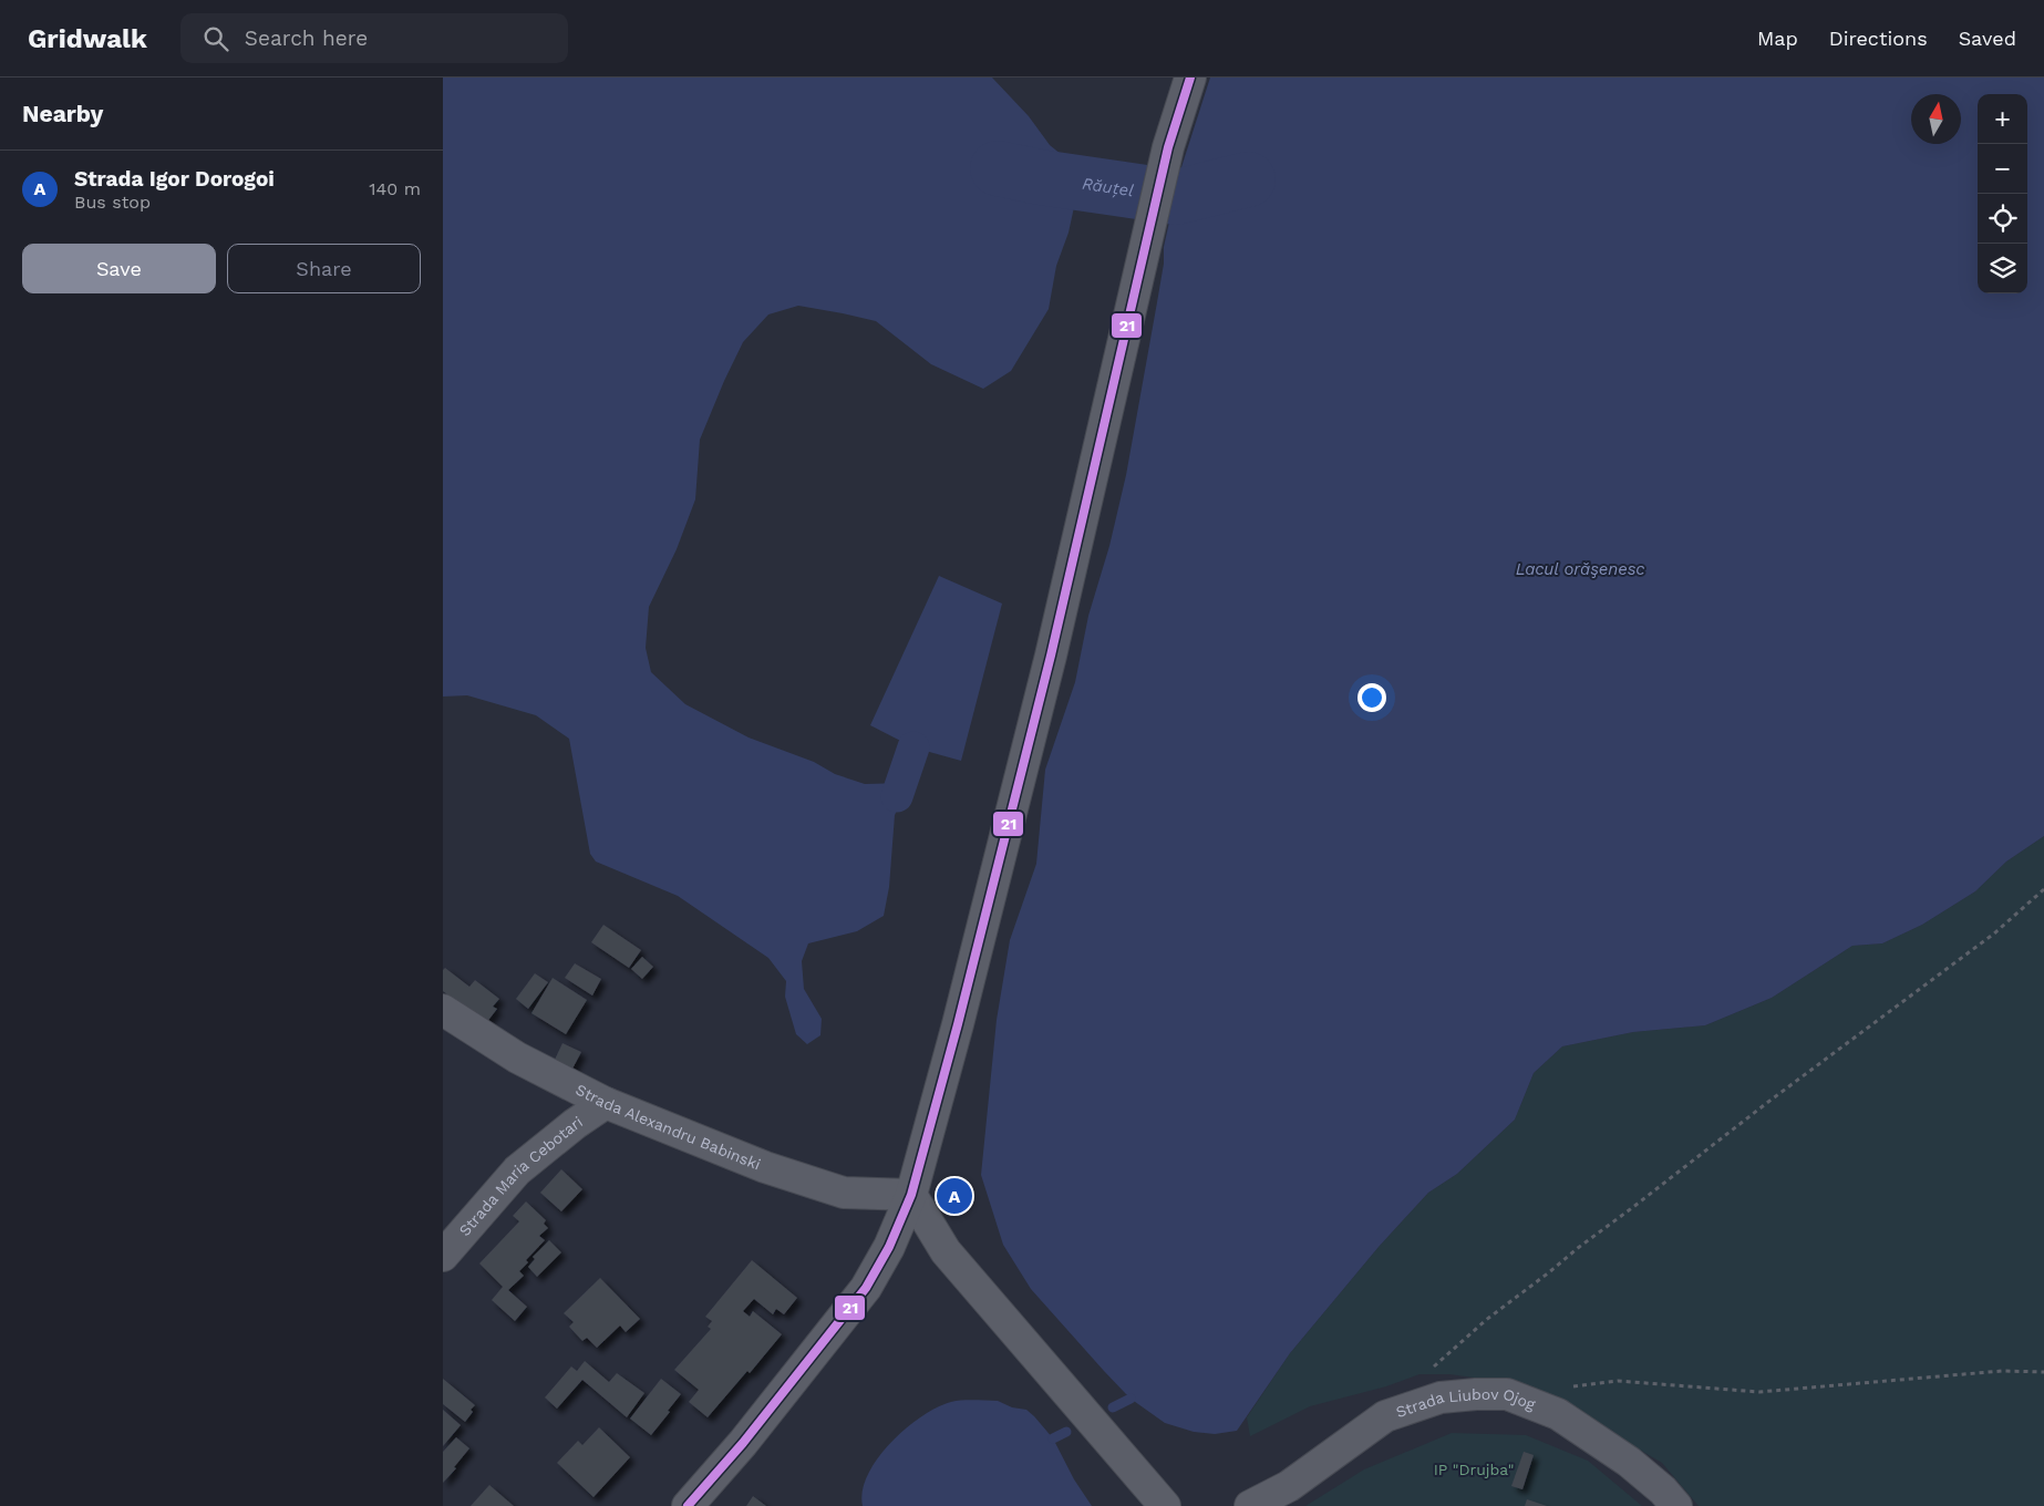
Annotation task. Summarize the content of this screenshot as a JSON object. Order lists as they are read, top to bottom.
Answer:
{
  "streets": {
    "street": ["Strada Alexandru Babinski", "Strada Maria Cebotari", "Strada Liubov Ojog"]
  },
  "crossings": [
    ["Strada Alexandru Babinski", "Strada Maria Cebotari"]
  ],
  "water": ["Răuțel", "Lacul orăşenesc"],
  "parks": ["IP \"Drujba\""],
  "lines": ["transit line 21"],
  "north": "top",
  "page": {
    "header": "Gridwalk",
    "search": "Search here",
    "nav": ["Map", "Directions", "Saved"],
    "heading": "Nearby",
    "map_buttons": ["+", "−"],
    "list": [
      {
        "mark": "A",
        "name": "Strada Igor Dorogoi",
        "note": "Bus stop",
        "value": "140 m"
      }
    ],
    "buttons": ["Save", "Share"],
    "pins": "A"
  }
}
